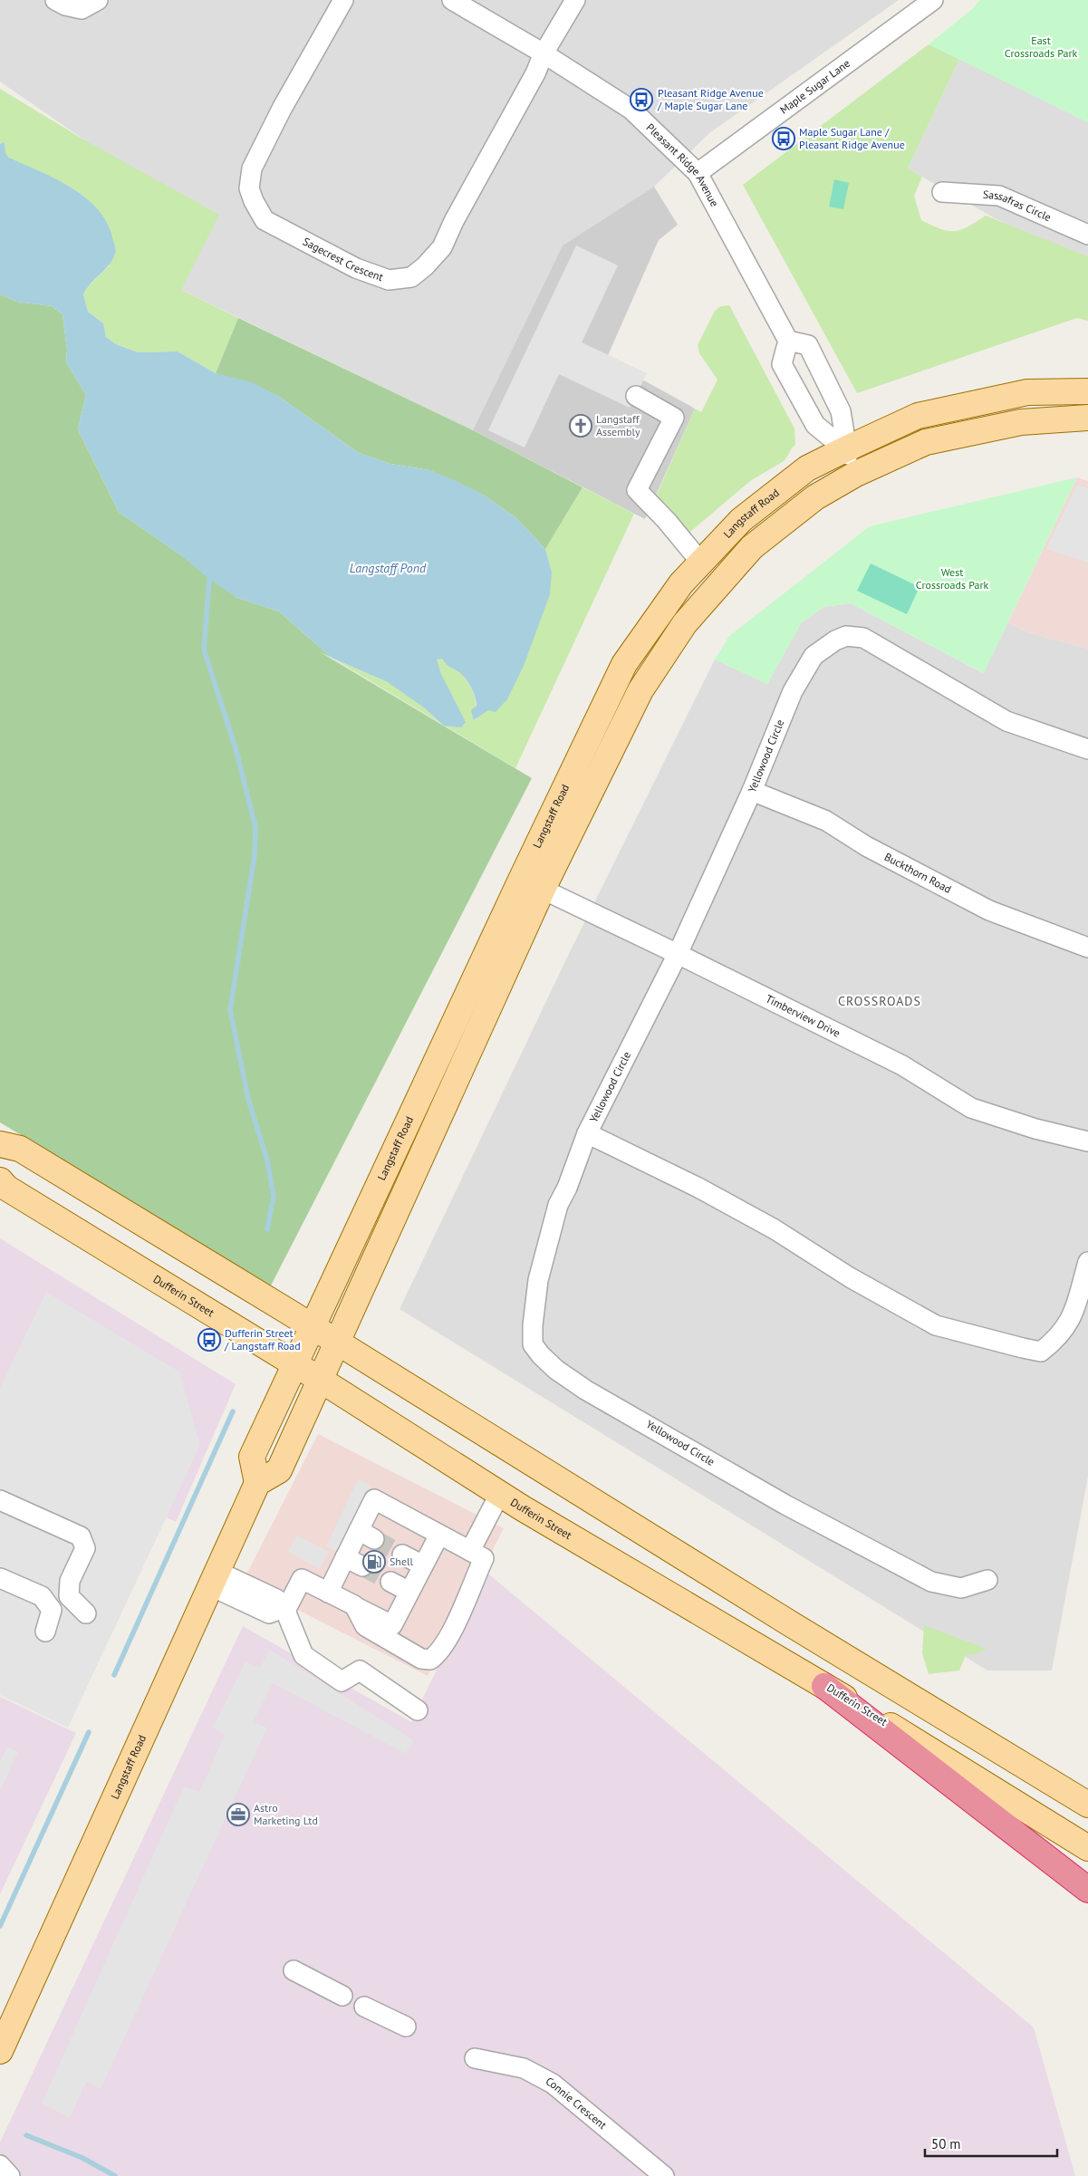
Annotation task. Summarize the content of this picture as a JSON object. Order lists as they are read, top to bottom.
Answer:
{
  "streets": {
    "main road": ["Langstaff Road", "Dufferin Street"],
    "street": [
      "Maple Sugar Lane",
      "Pleasant Ridge Avenue",
      "Sassafras Circle",
      "Sagecrest Crescent",
      "Yellowood Circle",
      "Buckthorn Road",
      "Timberview Drive",
      "Connie Crescent"
    ]
  },
  "crossings": [
    ["Maple Sugar Lane", "Pleasant Ridge Avenue"],
    ["Pleasant Ridge Avenue", "Sagecrest Crescent"],
    ["Langstaff Road", "Timberview Drive"],
    ["Langstaff Road", "Dufferin Street"],
    ["Yellowood Circle", "Buckthorn Road"],
    ["Yellowood Circle", "Timberview Drive"]
  ],
  "districts": ["CROSSROADS"],
  "water": ["Langstaff Pond"],
  "parks": ["East Crossroads Park", "West Crossroads Park"],
  "places": {
    "bus stop": ["Pleasant Ridge Avenue / Maple Sugar Lane", "Maple Sugar Lane / Pleasant Ridge Avenue", "Dufferin Street / Langstaff Road"],
    "church": ["Langstaff Assembly"],
    "fuel station": ["Shell"],
    "office": ["Astro Marketing Ltd"]
  },
  "scale_bar": "50 m"
}
